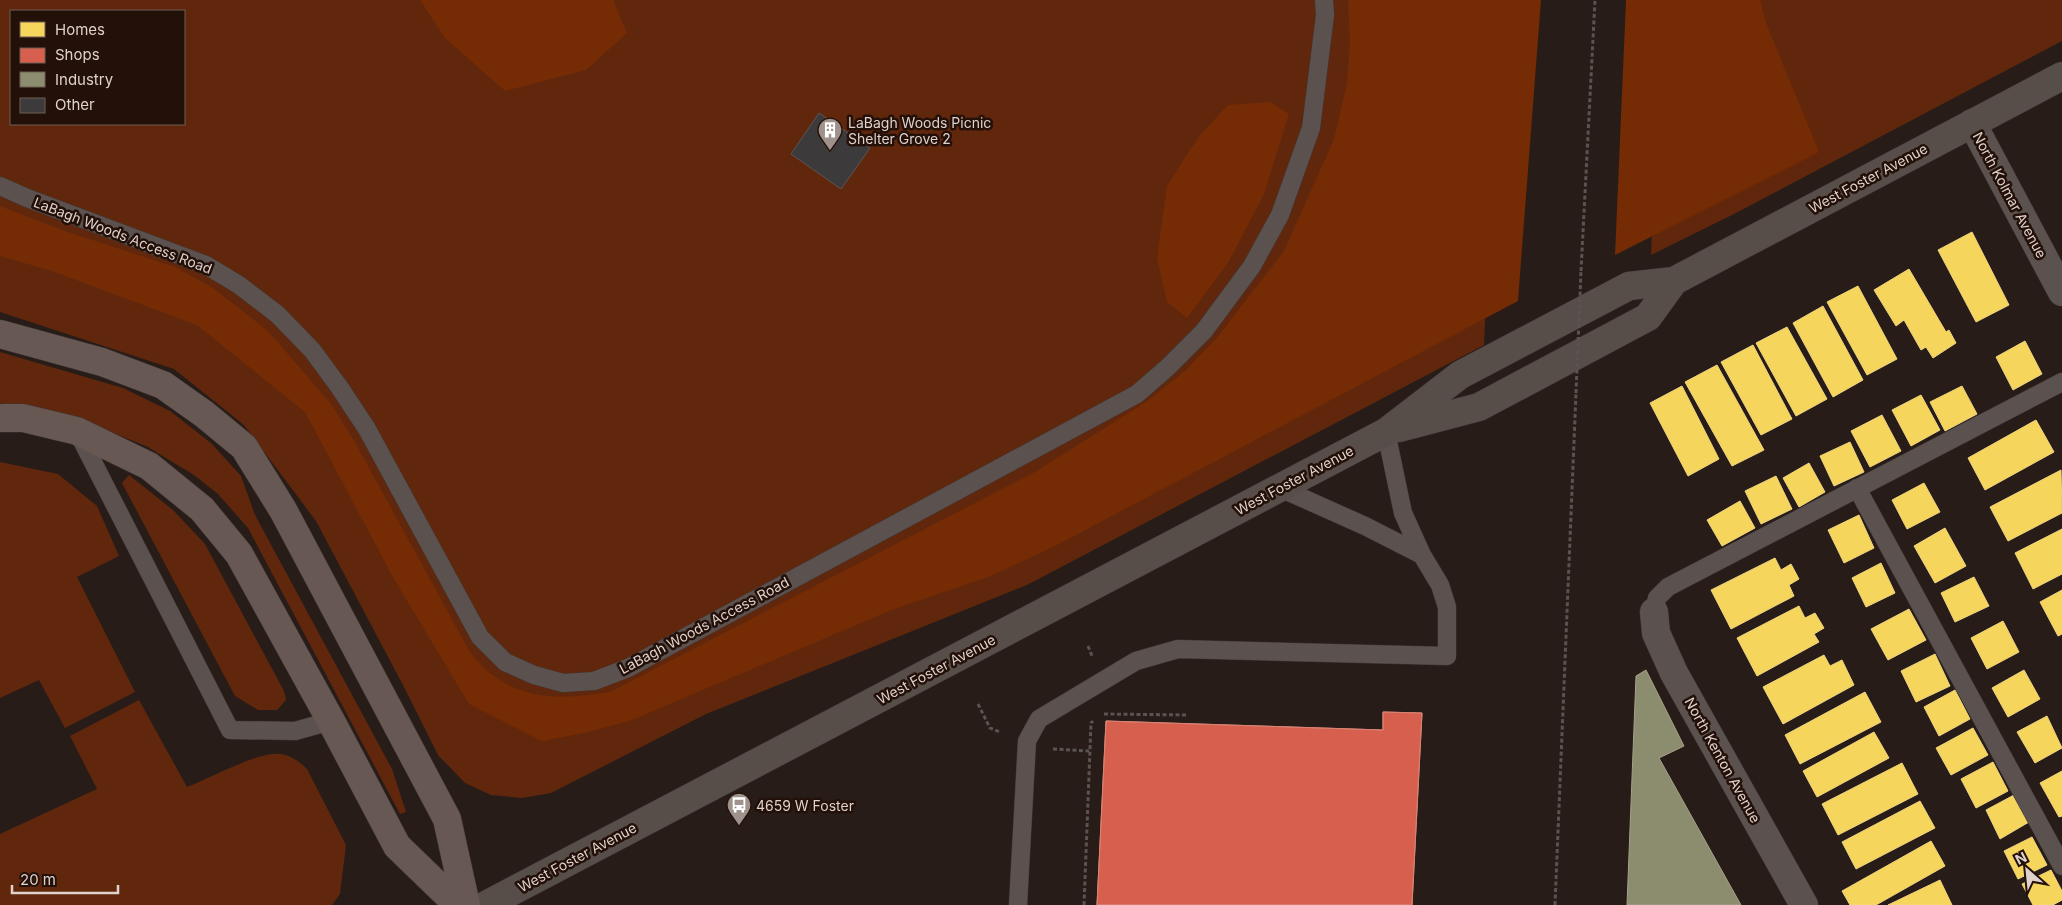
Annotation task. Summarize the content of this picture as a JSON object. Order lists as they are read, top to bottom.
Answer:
{
  "streets": {
    "main road": ["West Foster Avenue"],
    "street": ["North Kolmar Avenue", "North Kenton Avenue"],
    "lane": ["LaBagh Woods Access Road"]
  },
  "crossings": [
    ["West Foster Avenue", "North Kolmar Avenue"]
  ],
  "places": {
    "building": ["LaBagh Woods Picnic Shelter Grove 2"],
    "bus stop": ["4659 W Foster"]
  },
  "legend": [
    "Homes",
    "Shops",
    "Industry",
    "Other"
  ],
  "scale_bar": "20 m",
  "north": "top left"
}
